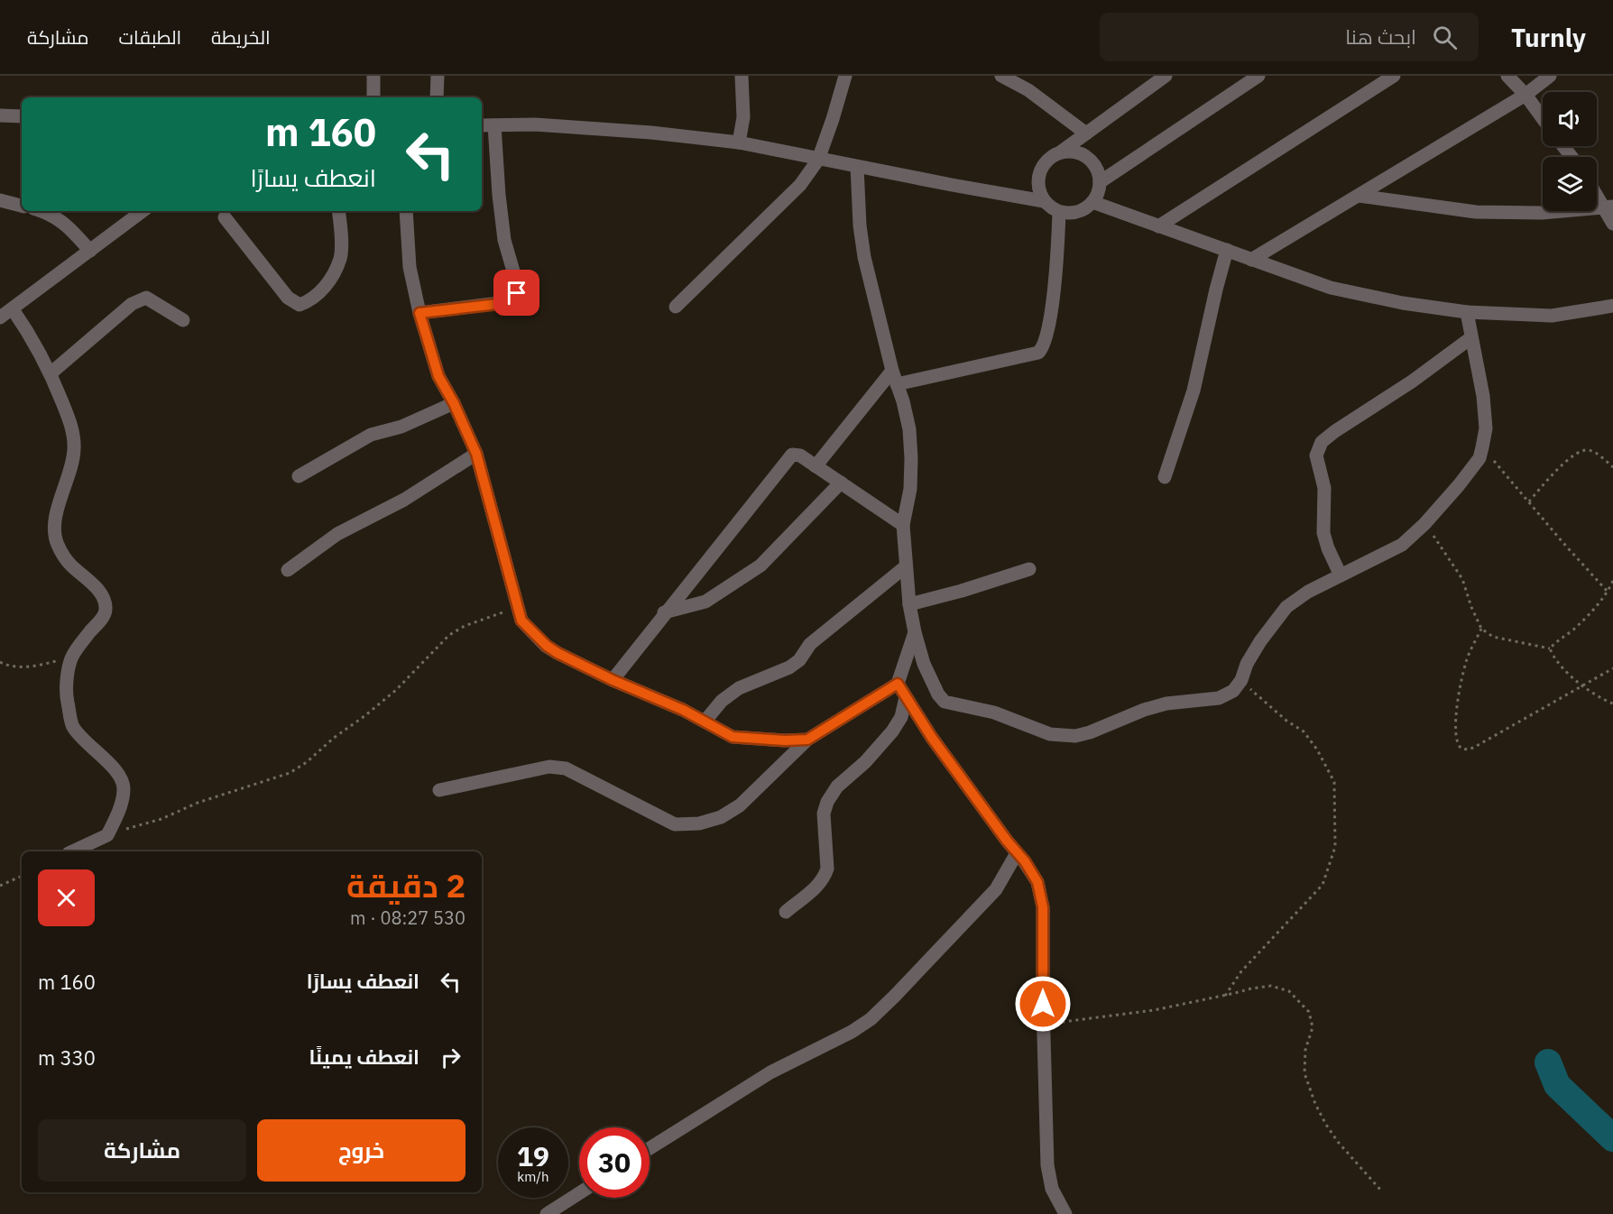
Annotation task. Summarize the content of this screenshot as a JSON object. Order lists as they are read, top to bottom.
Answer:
{
  "page": {
    "header": "Turnly",
    "search": "ابحث هنا",
    "nav": ["الخريطة", "الطبقات", "مشاركة"],
    "turn": ["160 m", "انعطف يسارًا"],
    "heading": ["2 دقيقة", "530 m · 08:27"],
    "list": [
      {
        "name": "انعطف يسارًا",
        "value": "160 m"
      },
      {
        "name": "انعطف يمينًا",
        "value": "330 m"
      }
    ],
    "buttons": ["خروج", "مشاركة"],
    "speed": "19 km/h",
    "limit": "30"
  }
}
